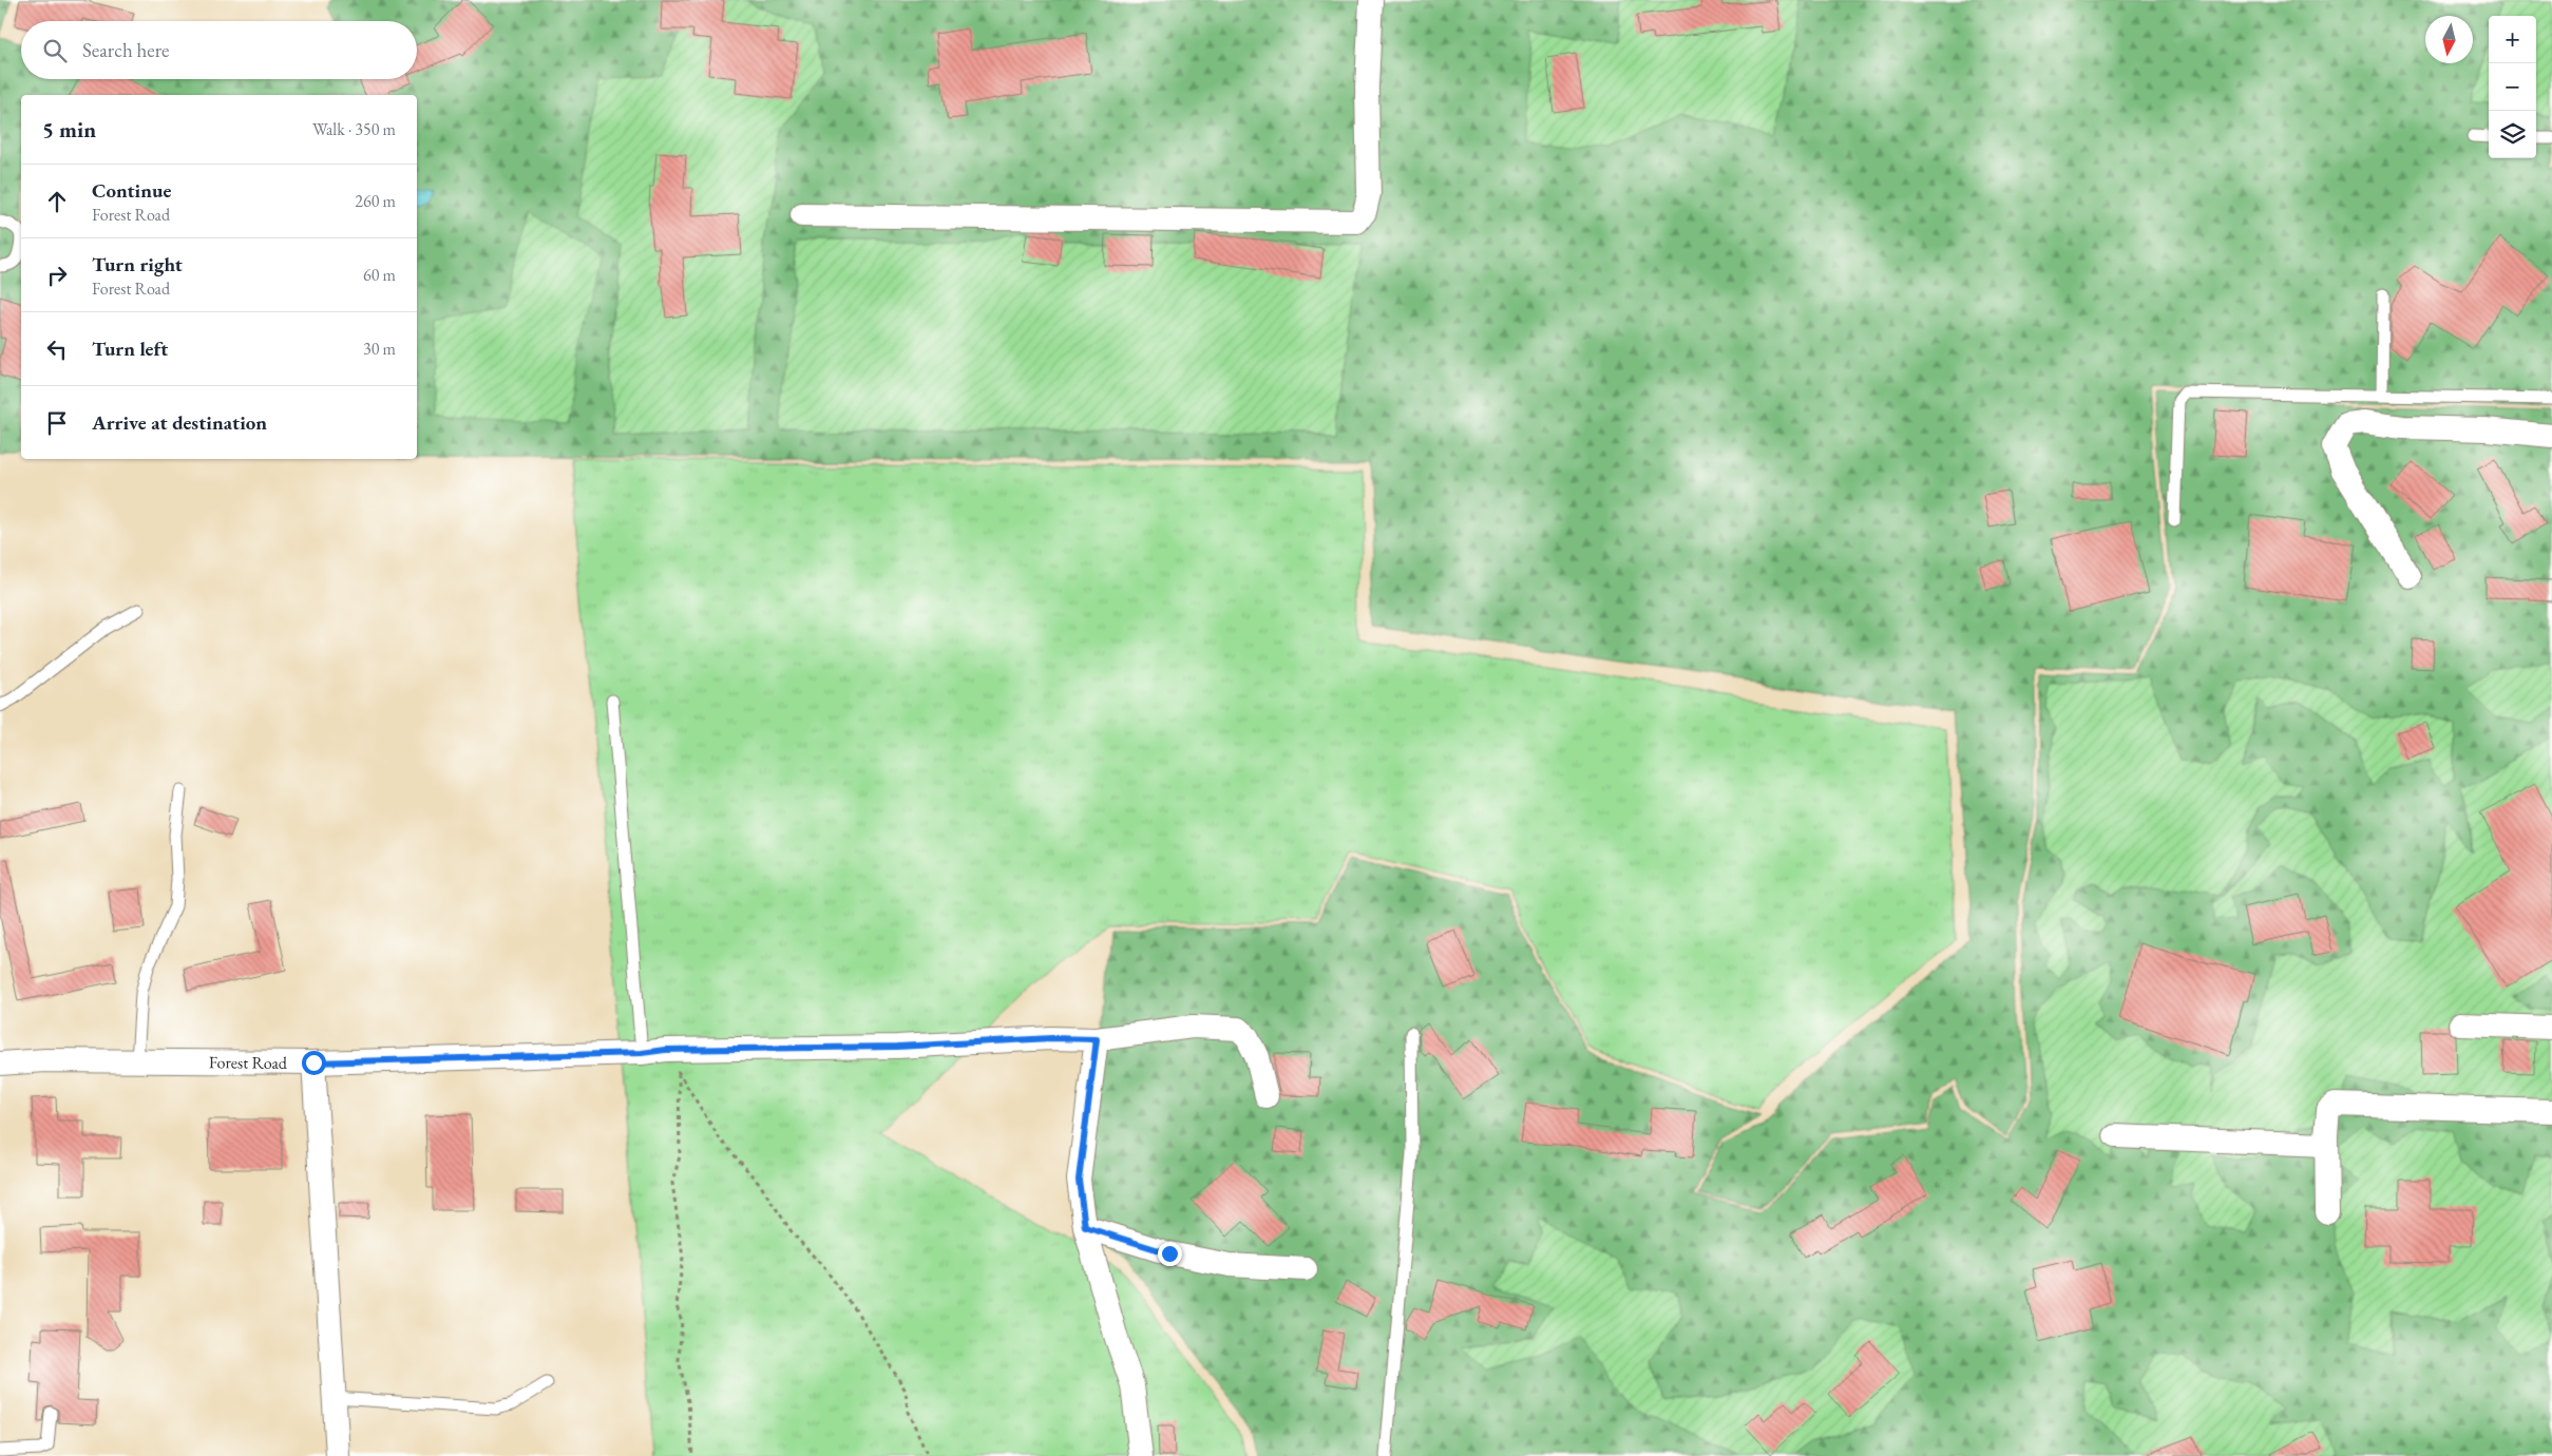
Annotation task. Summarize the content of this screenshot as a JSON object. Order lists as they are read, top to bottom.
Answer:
{
  "streets": {
    "street": ["Forest Road"]
  },
  "north": "bottom",
  "page": {
    "map_buttons": ["+", "−"],
    "search": "Search here",
    "heading": ["5 min", "Walk · 350 m"],
    "list": [
      ["Continue", "Forest Road", "260 m"],
      ["Turn right", "Forest Road", "60 m"],
      ["Turn left", "30 m"],
      "Arrive at destination"
    ]
  }
}
